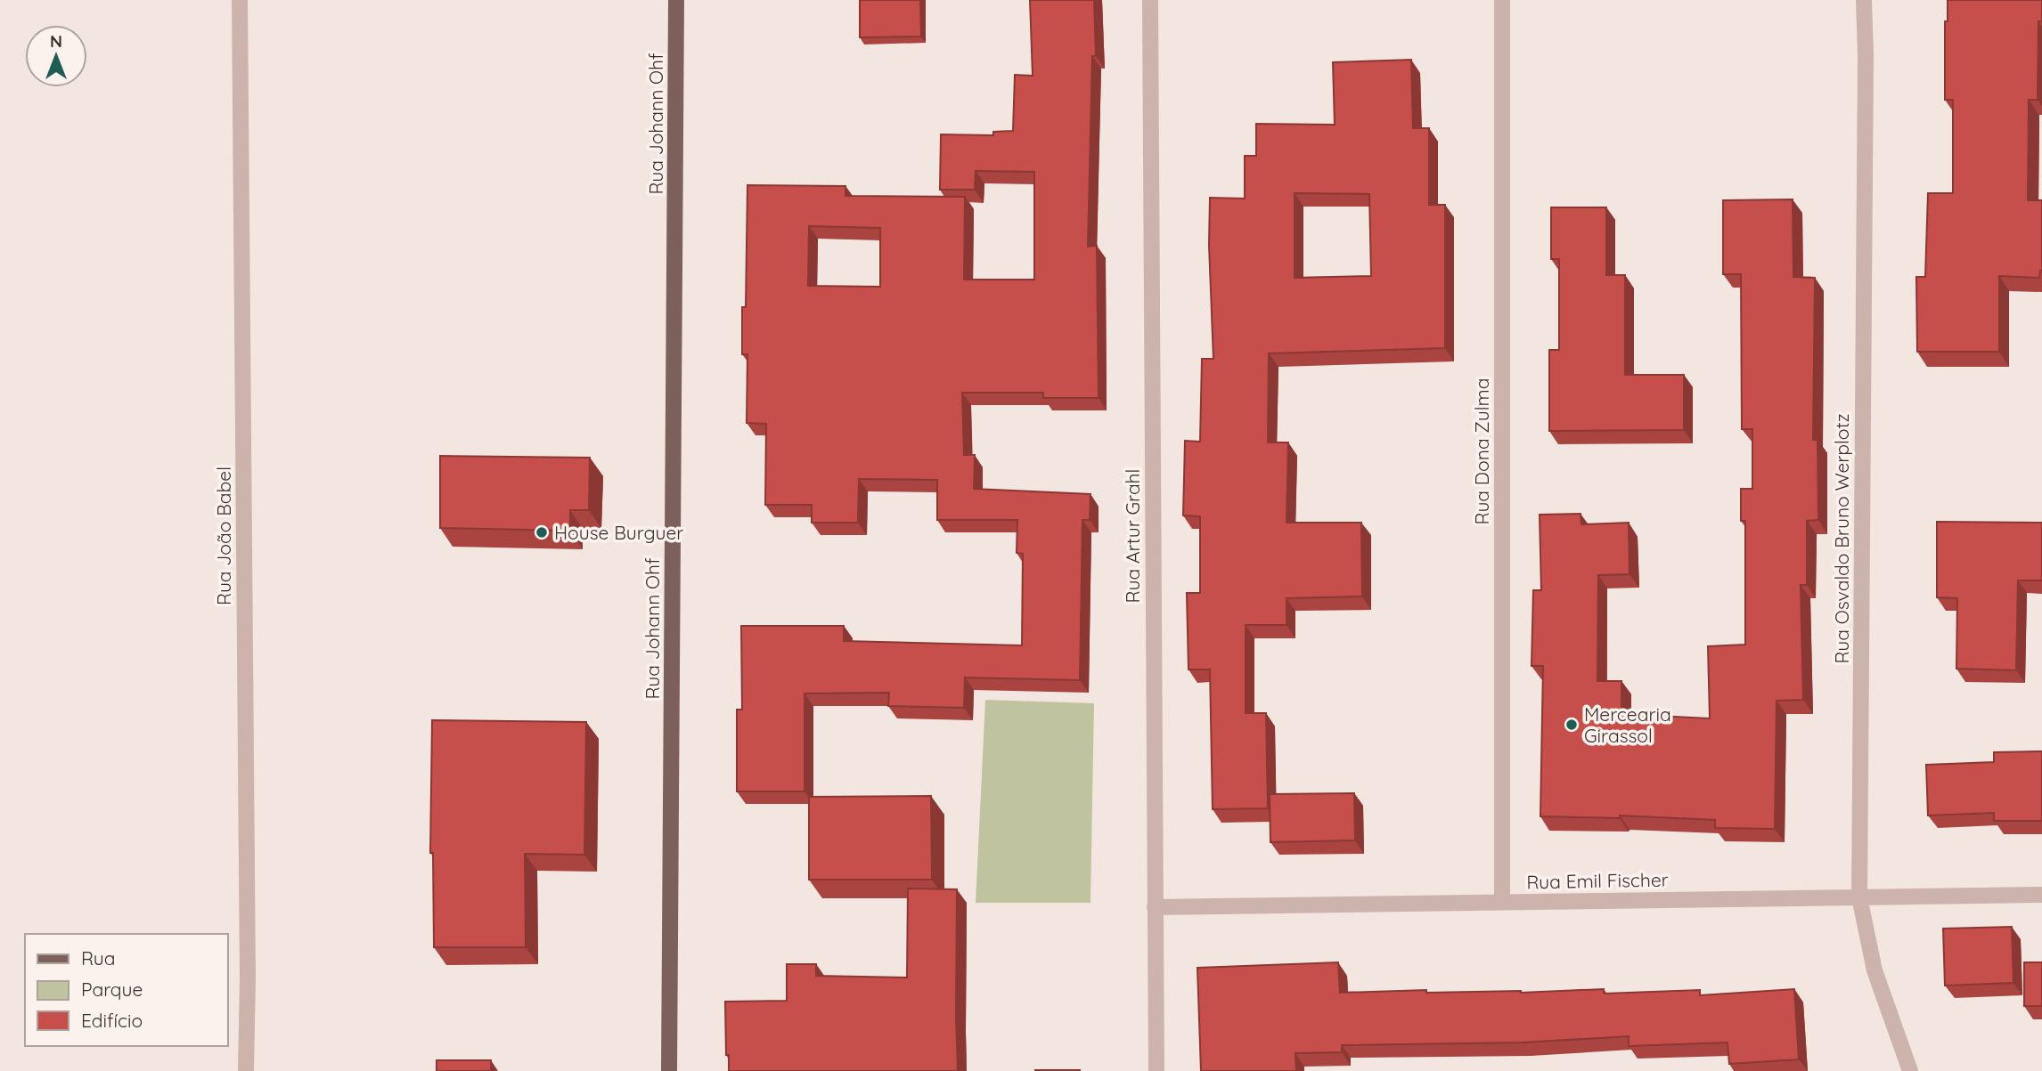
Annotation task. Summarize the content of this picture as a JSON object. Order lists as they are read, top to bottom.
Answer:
{
  "streets": {
    "main road": ["Rua Johann Ohf"],
    "street": [
      "Rua Dona Zulma",
      "Rua João Babel",
      "Rua Artur Grahl",
      "Rua Osvaldo Bruno Werplotz",
      "Rua Emil Fischer"
    ]
  },
  "crossings": [
    ["Rua Dona Zulma", "Rua Emil Fischer"],
    ["Rua Artur Grahl", "Rua Emil Fischer"],
    ["Rua Osvaldo Bruno Werplotz", "Rua Emil Fischer"]
  ],
  "places": ["House Burguer", "Mercearia Girassol"],
  "legend": ["Rua", "Parque", "Edifício"],
  "north": "top"
}
